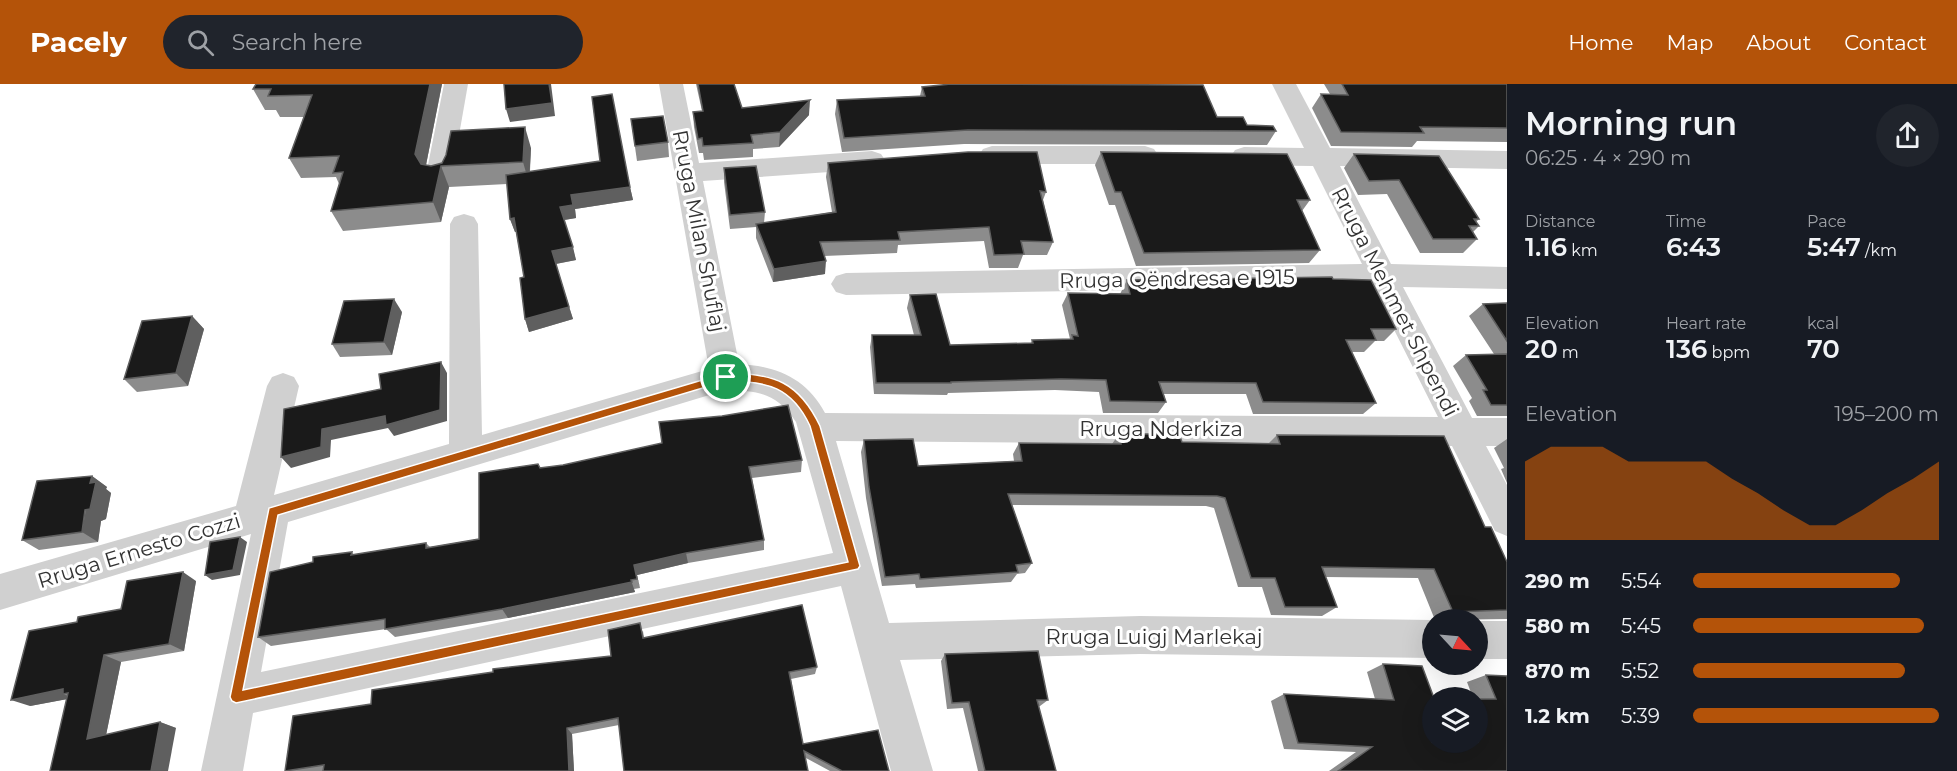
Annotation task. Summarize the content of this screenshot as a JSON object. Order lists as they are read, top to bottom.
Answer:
{
  "streets": {
    "street": [
      "Rruga Milan Shuflaj",
      "Rruga Qëndresa e 1915",
      "Rruga Mehmet Shpendi",
      "Rruga Nderkiza",
      "Rruga Ernesto Cozzi",
      "Rruga Luigj Marlekaj"
    ]
  },
  "crossings": [
    ["Rruga Milan Shuflaj", "Rruga Ernesto Cozzi"],
    ["Rruga Qëndresa e 1915", "Rruga Mehmet Shpendi"],
    ["Rruga Mehmet Shpendi", "Rruga Nderkiza"]
  ],
  "north": "bottom right",
  "page": {
    "header": "Pacely",
    "search": "Search here",
    "nav": [
      "Home",
      "Map",
      "About",
      "Contact"
    ],
    "heading": ["Morning run", "06:25 · 4 × 290 m"],
    "stats": [
      ["Distance", "1.16 km"],
      ["Time", "6:43"],
      ["Pace", "5:47 /km"],
      ["Elevation", "20 m"],
      ["Heart rate", "136 bpm"],
      ["kcal", "70"]
    ],
    "chart": ["Elevation", "195–200 m"],
    "list": [
      {
        "name": "290 m",
        "note": "5:54"
      },
      {
        "name": "580 m",
        "note": "5:45"
      },
      {
        "name": "870 m",
        "note": "5:52"
      },
      {
        "name": "1.2 km",
        "note": "5:39"
      }
    ]
  }
}
